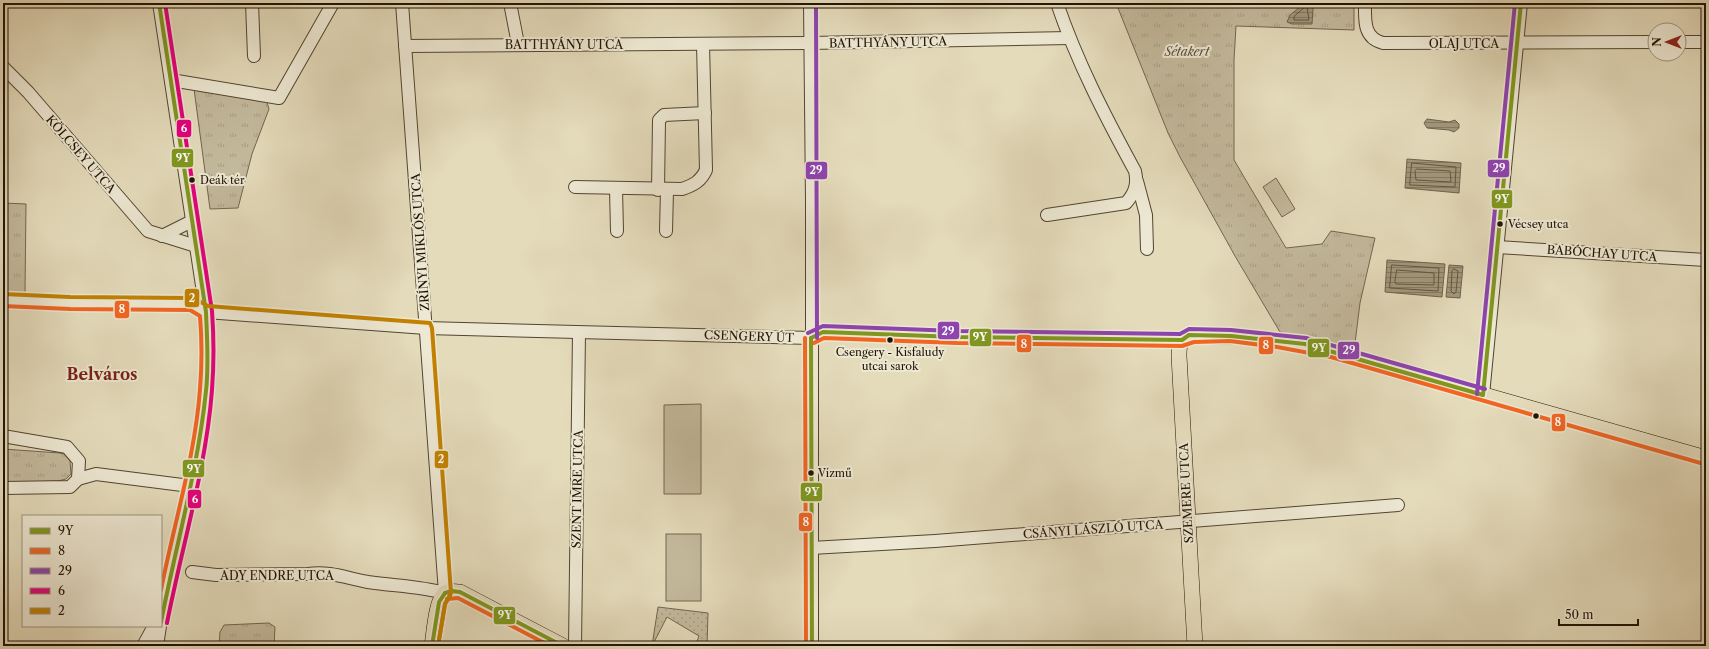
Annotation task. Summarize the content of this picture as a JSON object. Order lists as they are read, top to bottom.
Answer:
{
  "streets": {
    "main road": [
      "ZRÍNYI MIKLÓS UTCA",
      "CSENGERY ÚT",
      "SZEMERE UTCA",
      "ADY ENDRE UTCA"
    ],
    "street": [
      "BATTHYÁNY UTCA",
      "OLAJ UTCA",
      "KÖLCSEY UTCA",
      "BABÓCHAY UTCA",
      "SZENT IMRE UTCA",
      "CSÁNYI LÁSZLÓ UTCA"
    ]
  },
  "crossings": [
    ["BATTHYÁNY UTCA", "ZRÍNYI MIKLÓS UTCA"],
    ["ZRÍNYI MIKLÓS UTCA", "CSENGERY ÚT"],
    ["ZRÍNYI MIKLÓS UTCA", "ADY ENDRE UTCA"],
    ["CSENGERY ÚT", "SZENT IMRE UTCA"],
    ["CSENGERY ÚT", "SZEMERE UTCA"],
    ["SZEMERE UTCA", "CSÁNYI LÁSZLÓ UTCA"]
  ],
  "districts": ["Belváros"],
  "parks": ["Sétakert"],
  "places": [
    "Deák tér",
    "Vécsey utca",
    "Csengery - Kisfaludy utcai sarok",
    "Vízmű"
  ],
  "lines": [
    "transit line 9Y",
    "transit line 29",
    "transit line 6",
    "transit line 2",
    "transit line 8"
  ],
  "legend": [
    "9Y",
    "8",
    "29",
    "6",
    "2"
  ],
  "scale_bar": "50 m",
  "north": "left"
}
